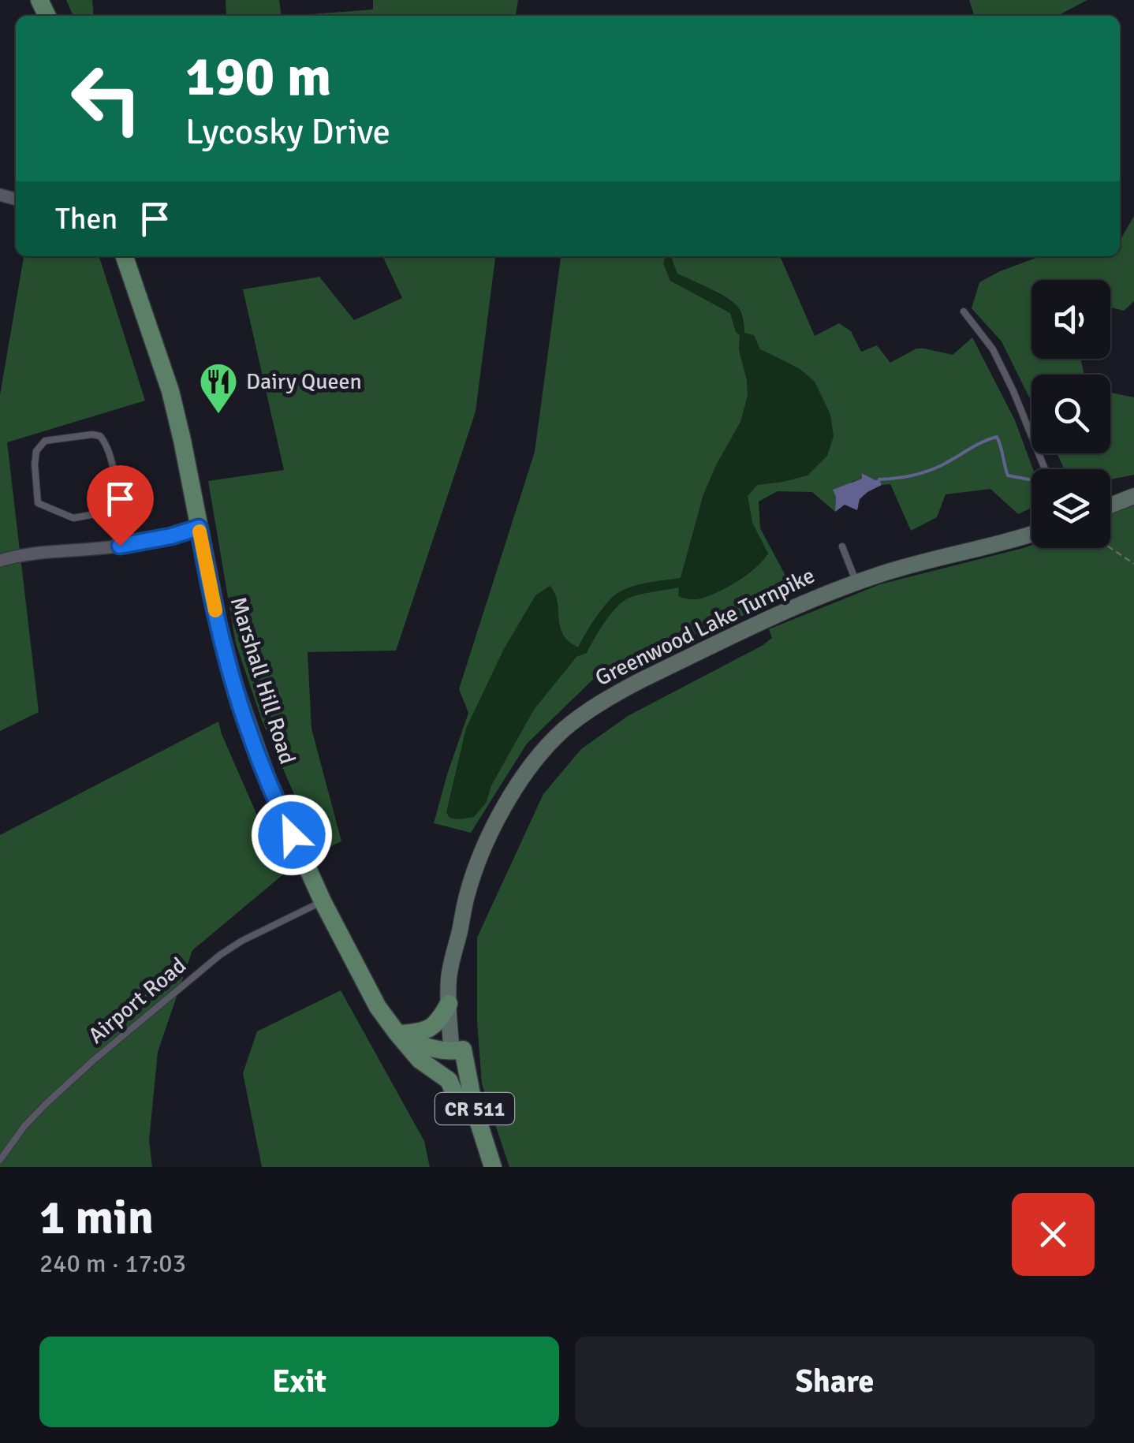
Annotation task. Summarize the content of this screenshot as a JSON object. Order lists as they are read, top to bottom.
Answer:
{
  "streets": {
    "main road": ["Greenwood Lake Turnpike", "Marshall Hill Road", "CR 511"],
    "lane": ["Airport Road"]
  },
  "crossings": [
    ["Greenwood Lake Turnpike", "Marshall Hill Road"],
    ["Marshall Hill Road", "Airport Road"]
  ],
  "places": {
    "restaurant": ["Dairy Queen"]
  },
  "page": {
    "turn": ["190 m", "Lycosky Drive"],
    "then": "Then",
    "heading": ["1 min", "240 m · 17:03"],
    "buttons": ["Exit", "Share"]
  }
}
